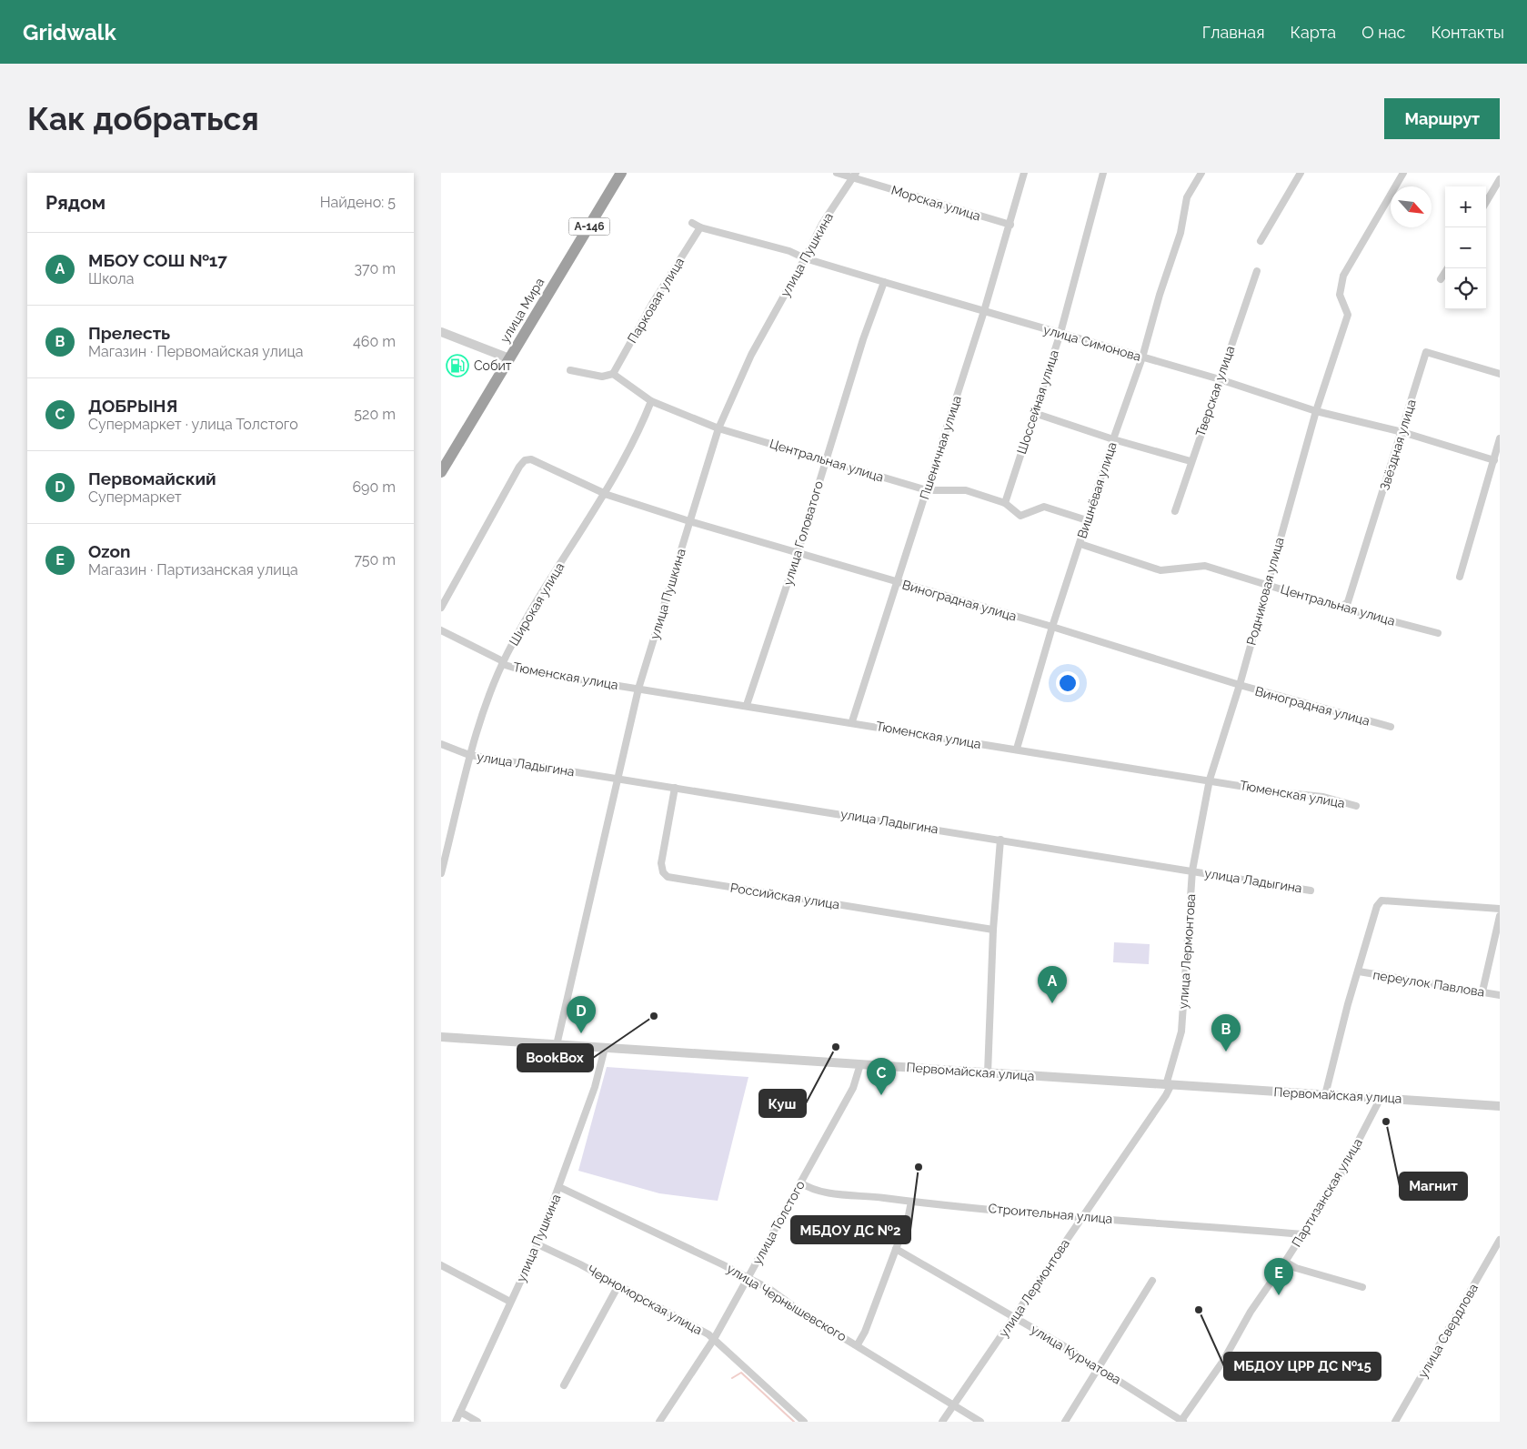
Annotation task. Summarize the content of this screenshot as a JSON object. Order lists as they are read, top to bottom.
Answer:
{
  "streets": {
    "highway": ["А-146", "улица Мира"],
    "street": [
      "Морская улица",
      "улица Пушкина",
      "Парковая улица",
      "улица Симонова",
      "Тверская улица",
      "Шоссейная улица",
      "Звёздная улица",
      "Пшеничная улица",
      "Центральная улица",
      "Вишнёвая улица",
      "улица Головатого",
      "Родниковая улица",
      "Виноградная улица",
      "Широкая улица",
      "Тюменская улица",
      "улица Ладыгина",
      "Российская улица",
      "улица Лермонтова",
      "переулок Павлова",
      "Первомайская улица",
      "Партизанская улица",
      "Строительная улица",
      "улица Толстого",
      "Черноморская улица",
      "улица Чернышевского",
      "улица Свердлова",
      "улица Курчатова"
    ]
  },
  "crossings": [
    ["Морская улица", "улица Пушкина"],
    ["Морская улица", "Пшеничная улица"],
    ["улица Пушкина", "улица Симонова"],
    ["улица Пушкина", "Центральная улица"],
    ["улица Пушкина", "Виноградная улица"],
    ["улица Пушкина", "Тюменская улица"],
    ["улица Пушкина", "улица Ладыгина"],
    ["улица Пушкина", "Первомайская улица"],
    ["улица Пушкина", "Черноморская улица"],
    ["улица Пушкина", "улица Чернышевского"],
    ["Парковая улица", "улица Симонова"],
    ["Парковая улица", "Центральная улица"],
    ["улица Симонова", "Тверская улица"],
    ["улица Симонова", "Шоссейная улица"],
    ["улица Симонова", "Звёздная улица"],
    ["улица Симонова", "Пшеничная улица"],
    ["улица Симонова", "Вишнёвая улица"],
    ["улица Симонова", "улица Головатого"],
    ["улица Симонова", "Родниковая улица"],
    ["Шоссейная улица", "Центральная улица"],
    ["Звёздная улица", "Центральная улица"],
    ["Пшеничная улица", "Центральная улица"],
    ["Пшеничная улица", "Виноградная улица"],
    ["Пшеничная улица", "Тюменская улица"],
    ["Центральная улица", "Вишнёвая улица"],
    ["Центральная улица", "улица Головатого"],
    ["Центральная улица", "Родниковая улица"],
    ["Центральная улица", "Широкая улица"],
    ["Вишнёвая улица", "Виноградная улица"],
    ["Вишнёвая улица", "Тюменская улица"],
    ["улица Головатого", "Виноградная улица"],
    ["улица Головатого", "Тюменская улица"],
    ["Родниковая улица", "Виноградная улица"],
    ["Родниковая улица", "Тюменская улица"],
    ["Родниковая улица", "улица Ладыгина"],
    ["Родниковая улица", "улица Лермонтова"],
    ["Виноградная улица", "Широкая улица"],
    ["Широкая улица", "Тюменская улица"],
    ["Широкая улица", "улица Ладыгина"],
    ["улица Ладыгина", "Российская улица"],
    ["улица Ладыгина", "улица Лермонтова"],
    ["улица Лермонтова", "Первомайская улица"],
    ["улица Лермонтова", "Строительная улица"],
    ["улица Лермонтова", "улица Чернышевского"],
    ["улица Лермонтова", "улица Курчатова"],
    ["Первомайская улица", "Партизанская улица"],
    ["Первомайская улица", "улица Толстого"],
    ["Партизанская улица", "Строительная улица"],
    ["Партизанская улица", "улица Курчатова"],
    ["Строительная улица", "улица Толстого"],
    ["улица Толстого", "Черноморская улица"],
    ["улица Толстого", "улица Чернышевского"]
  ],
  "places": {
    "fuel station": ["Собит"],
    "other": [
      "BookBox",
      "Куш",
      "Магнит",
      "МБДОУ ДС №2",
      "МБДОУ ЦРР ДС №15"
    ]
  },
  "north": "bottom right",
  "page": {
    "header": "Gridwalk",
    "nav": [
      "Главная",
      "Карта",
      "О нас",
      "Контакты"
    ],
    "buttons": "Маршрут",
    "title": "Как добраться",
    "heading": ["Рядом", "Найдено: 5"],
    "map_buttons": ["+", "−"],
    "list": [
      {
        "mark": "A",
        "name": "МБОУ СОШ №17",
        "note": "Школа",
        "value": "370 m"
      },
      {
        "mark": "B",
        "name": "Прелесть",
        "note": "Магазин · Первомайская улица",
        "value": "460 m"
      },
      {
        "mark": "C",
        "name": "ДОБРЫНЯ",
        "note": "Супермаркет · улица Толстого",
        "value": "520 m"
      },
      {
        "mark": "D",
        "name": "Первомайский",
        "note": "Супермаркет",
        "value": "690 m"
      },
      {
        "mark": "E",
        "name": "Ozon",
        "note": "Магазин · Партизанская улица",
        "value": "750 m"
      }
    ],
    "pins": [
      "A",
      "D",
      "B",
      "C",
      "E"
    ]
  }
}
